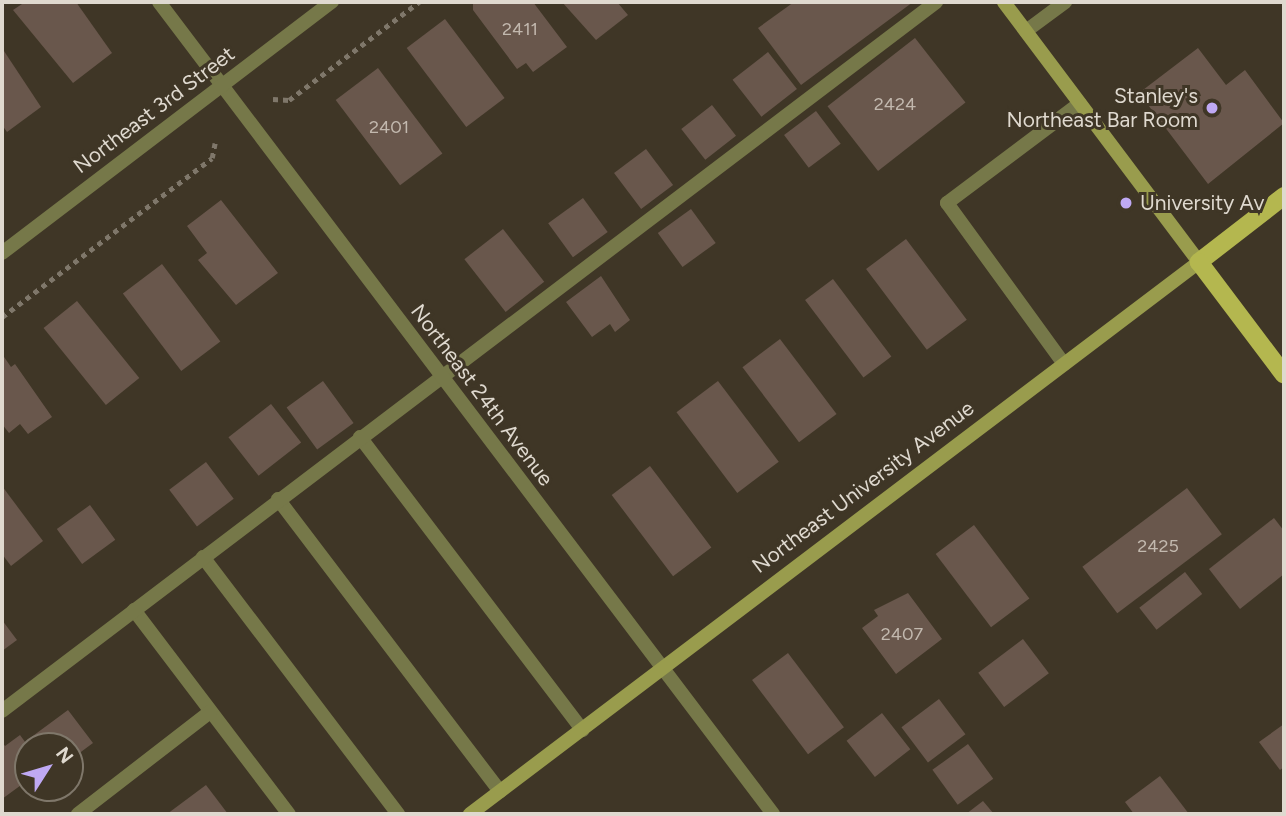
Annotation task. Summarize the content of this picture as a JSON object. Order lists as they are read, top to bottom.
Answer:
{
  "streets": {
    "main road": ["Northeast University Avenue"],
    "street": ["Northeast 3rd Street", "Northeast 24th Avenue"]
  },
  "crossings": [
    ["Northeast 3rd Street", "Northeast 24th Avenue"],
    ["Northeast 24th Avenue", "Northeast University Avenue"]
  ],
  "places": ["Stanley's Northeast Bar Room", "University Av"],
  "house_numbers": [
    "2411",
    "2424",
    "2401",
    "2425",
    "2407"
  ],
  "north": "top right"
}
